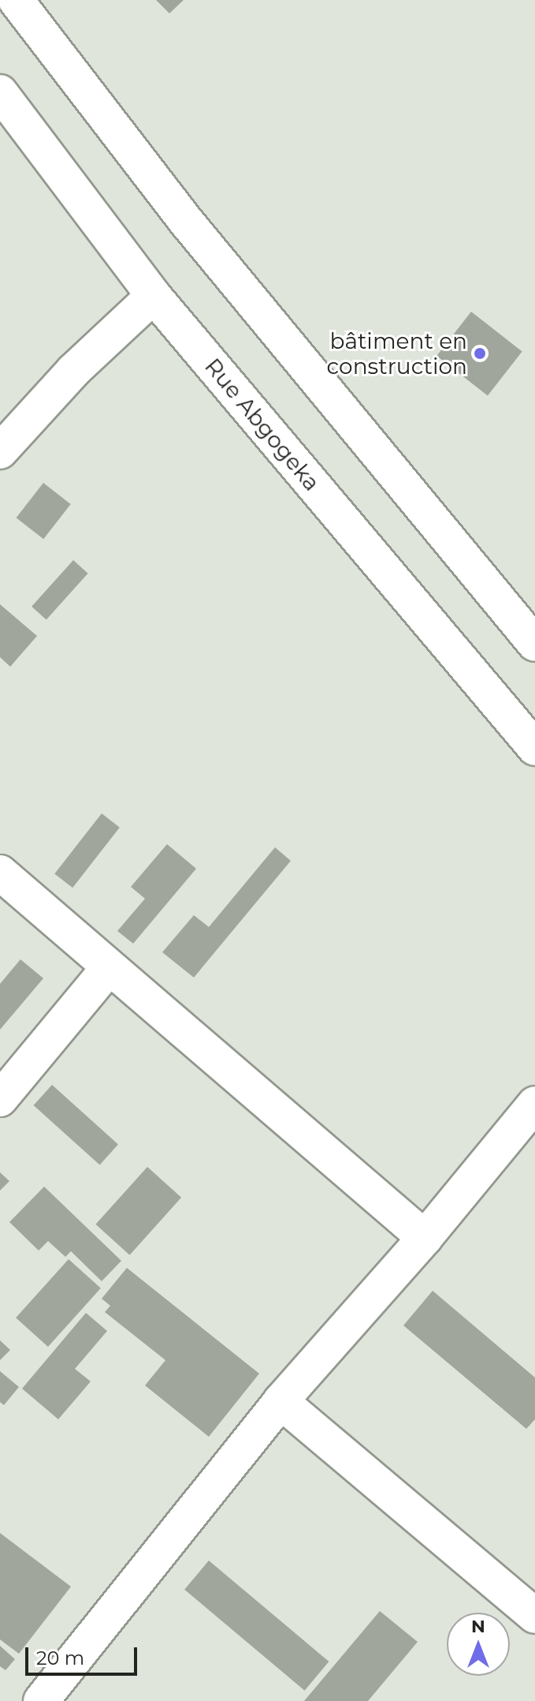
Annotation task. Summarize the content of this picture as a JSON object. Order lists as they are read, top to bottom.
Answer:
{
  "streets": {
    "street": ["Rue Abgogeka"]
  },
  "places": ["bâtiment en construction"],
  "scale_bar": "20 m",
  "north": "top"
}
